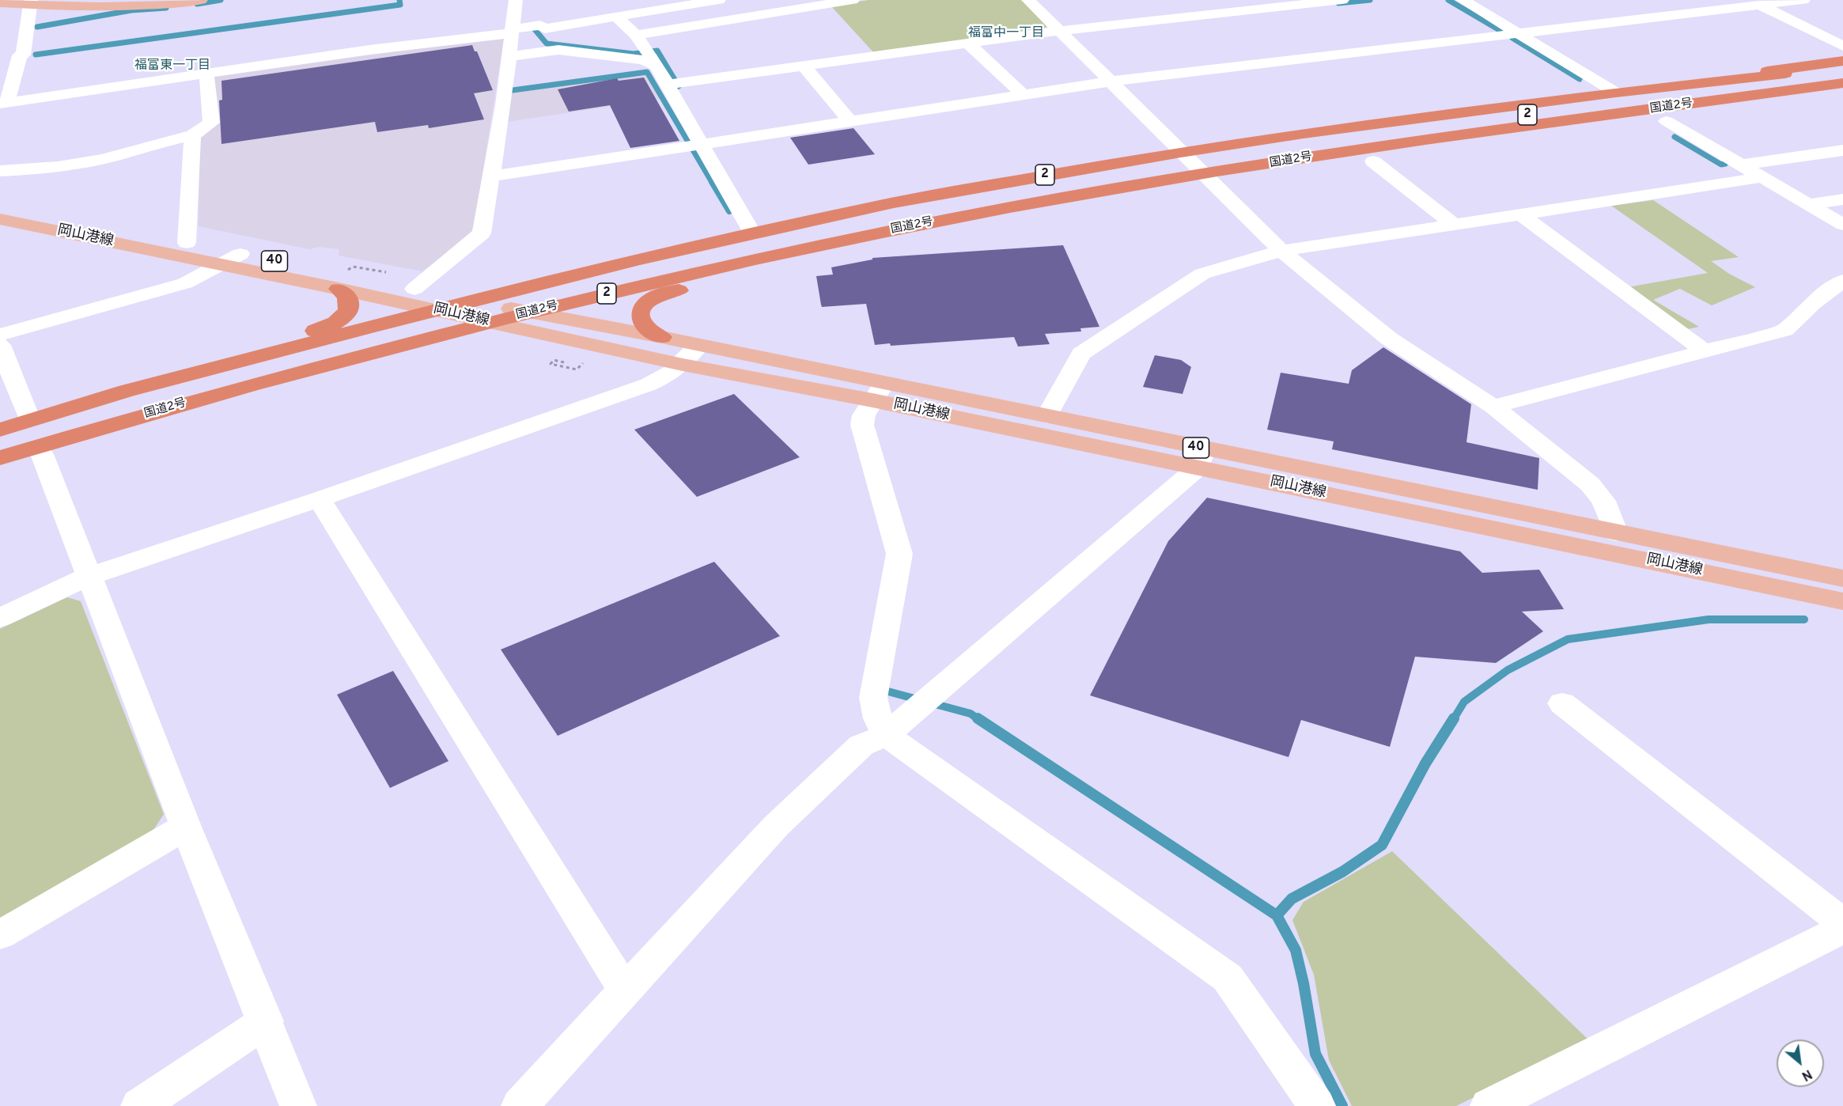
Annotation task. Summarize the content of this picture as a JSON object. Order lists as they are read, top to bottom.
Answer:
{
  "streets": {
    "highway": ["国道2号", "2"],
    "main road": ["岡山港線", "40"]
  },
  "crossings": [
    ["2", "岡山港線"]
  ],
  "districts": ["福富中一丁目", "福富東一丁目"],
  "north": "bottom right"
}
